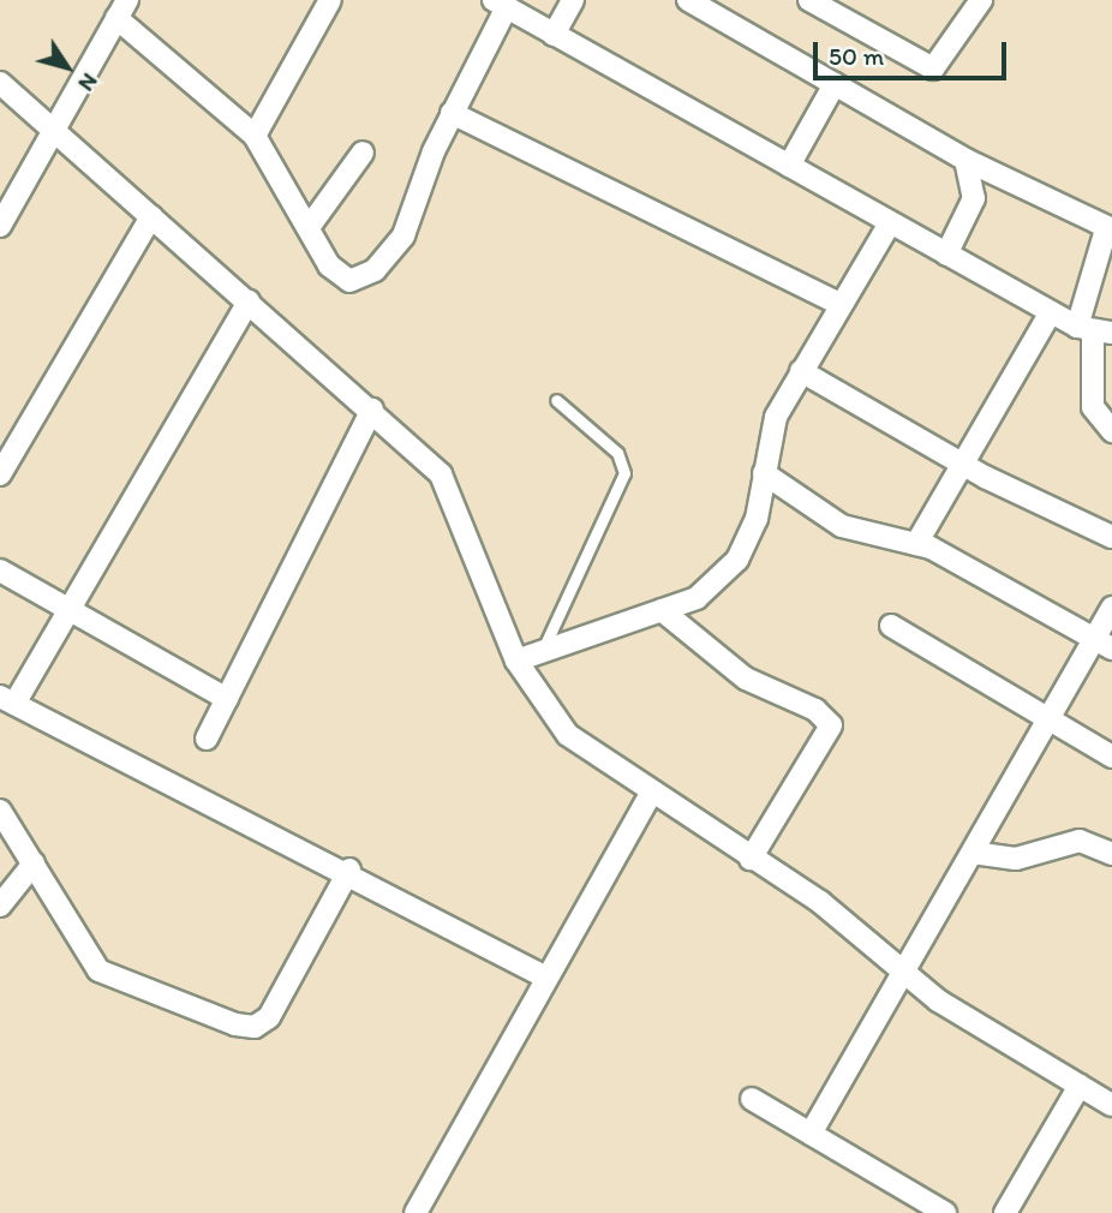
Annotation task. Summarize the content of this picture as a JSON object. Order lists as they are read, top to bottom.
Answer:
{
  "scale_bar": "50 m",
  "north": "bottom right"
}
